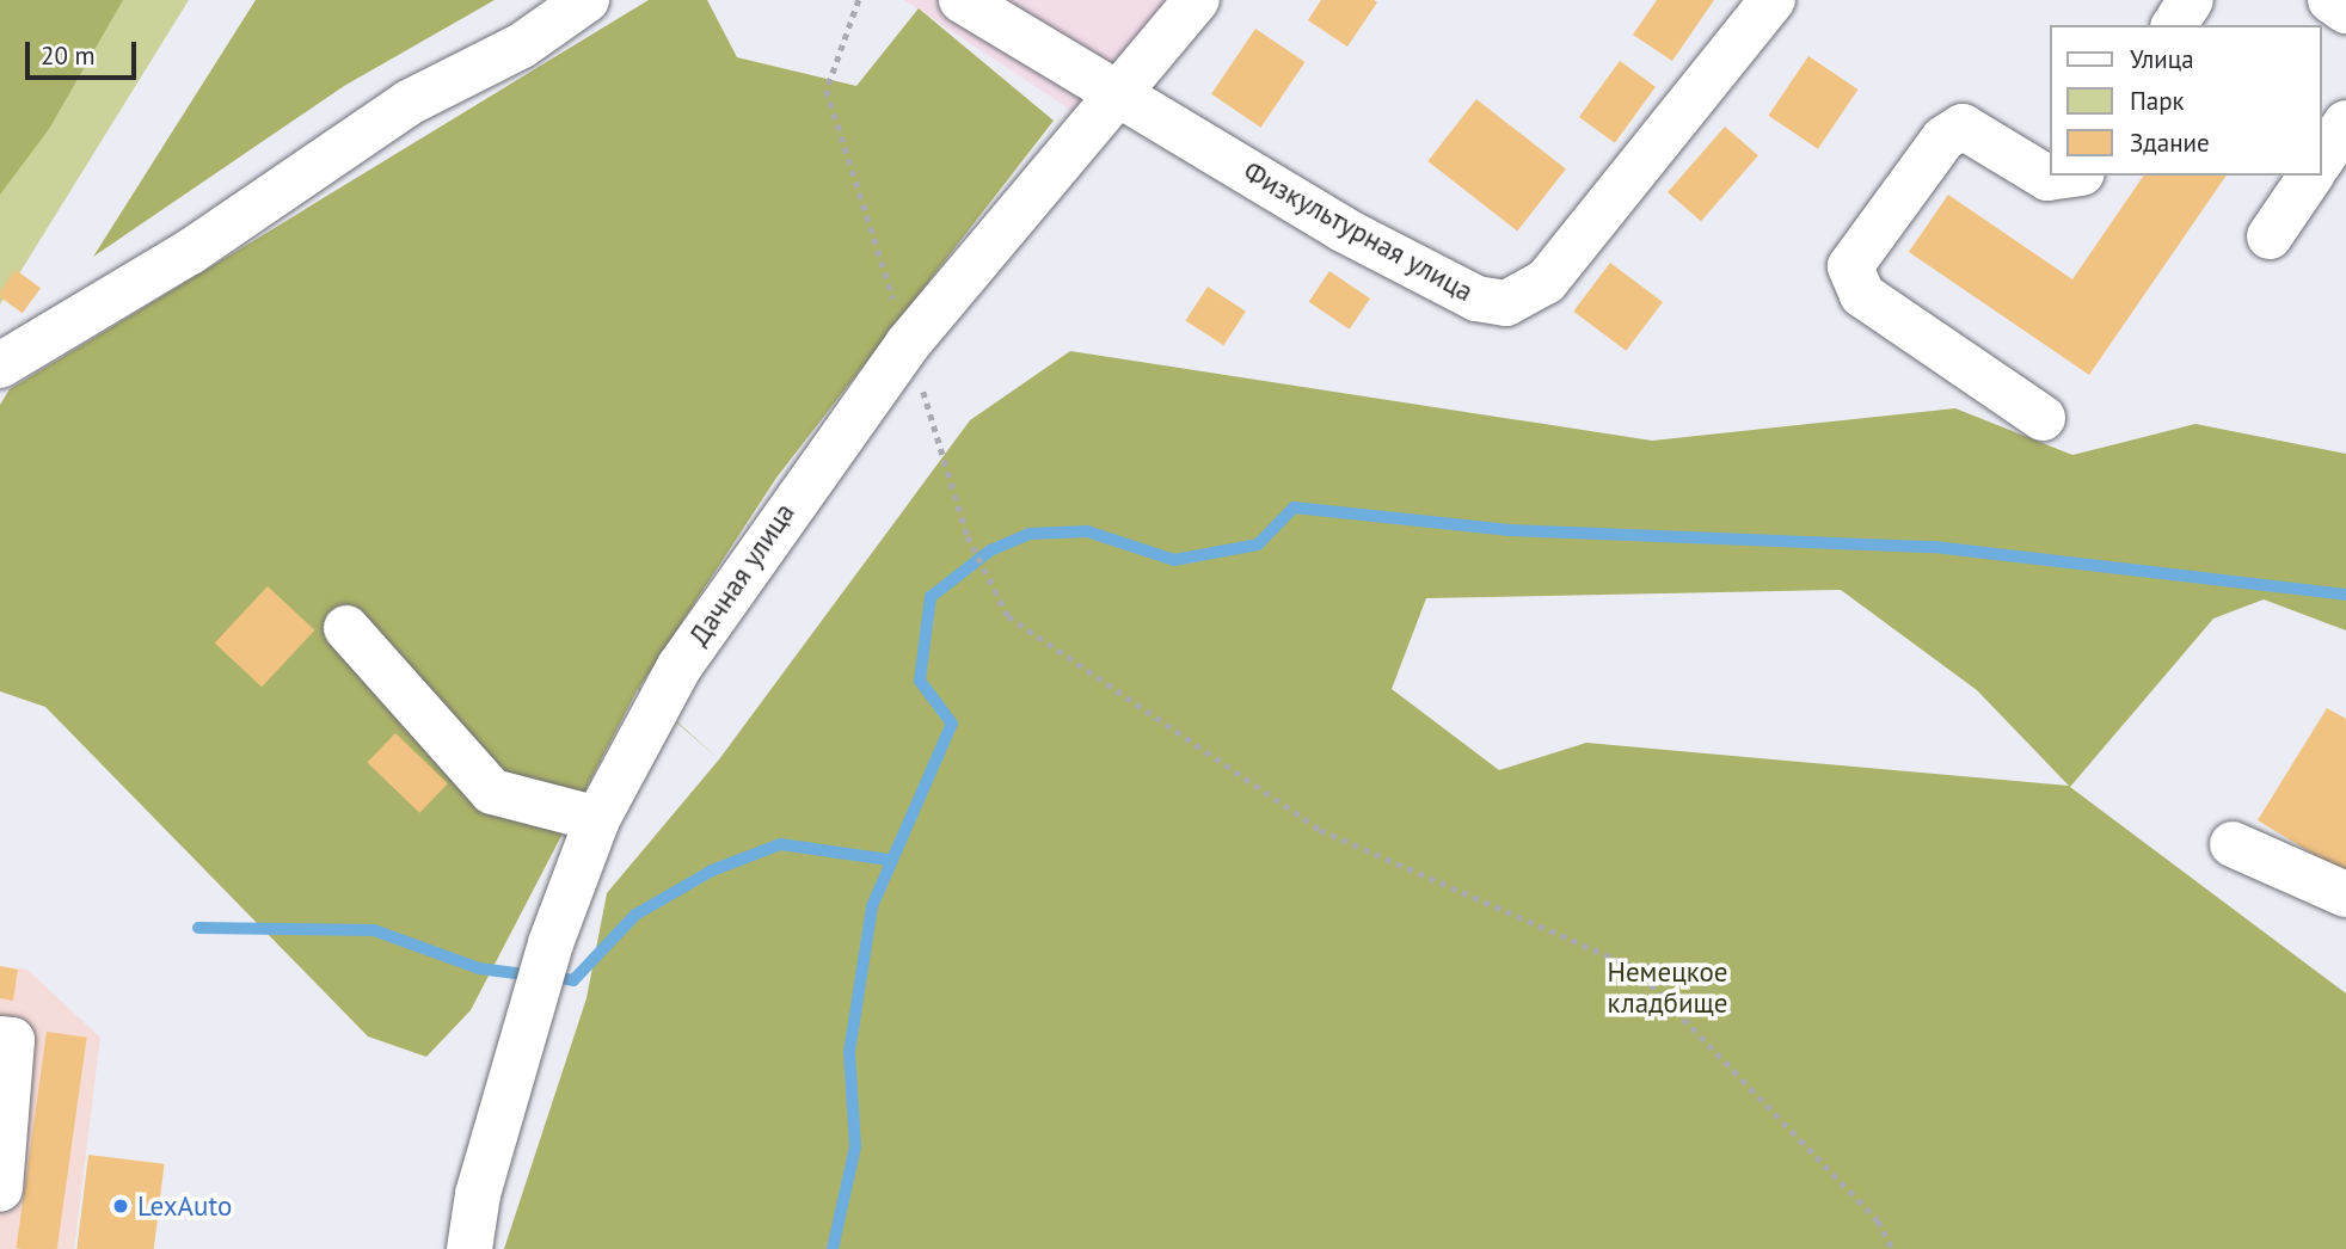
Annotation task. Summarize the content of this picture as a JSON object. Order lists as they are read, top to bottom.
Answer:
{
  "streets": {
    "street": ["Физкультурная улица", "Дачная улица"]
  },
  "crossings": [
    ["Физкультурная улица", "Дачная улица"]
  ],
  "parks": ["Немецкое кладбище"],
  "places": ["LexAuto"],
  "legend": ["Улица", "Парк", "Здание"],
  "scale_bar": "20 m"
}
